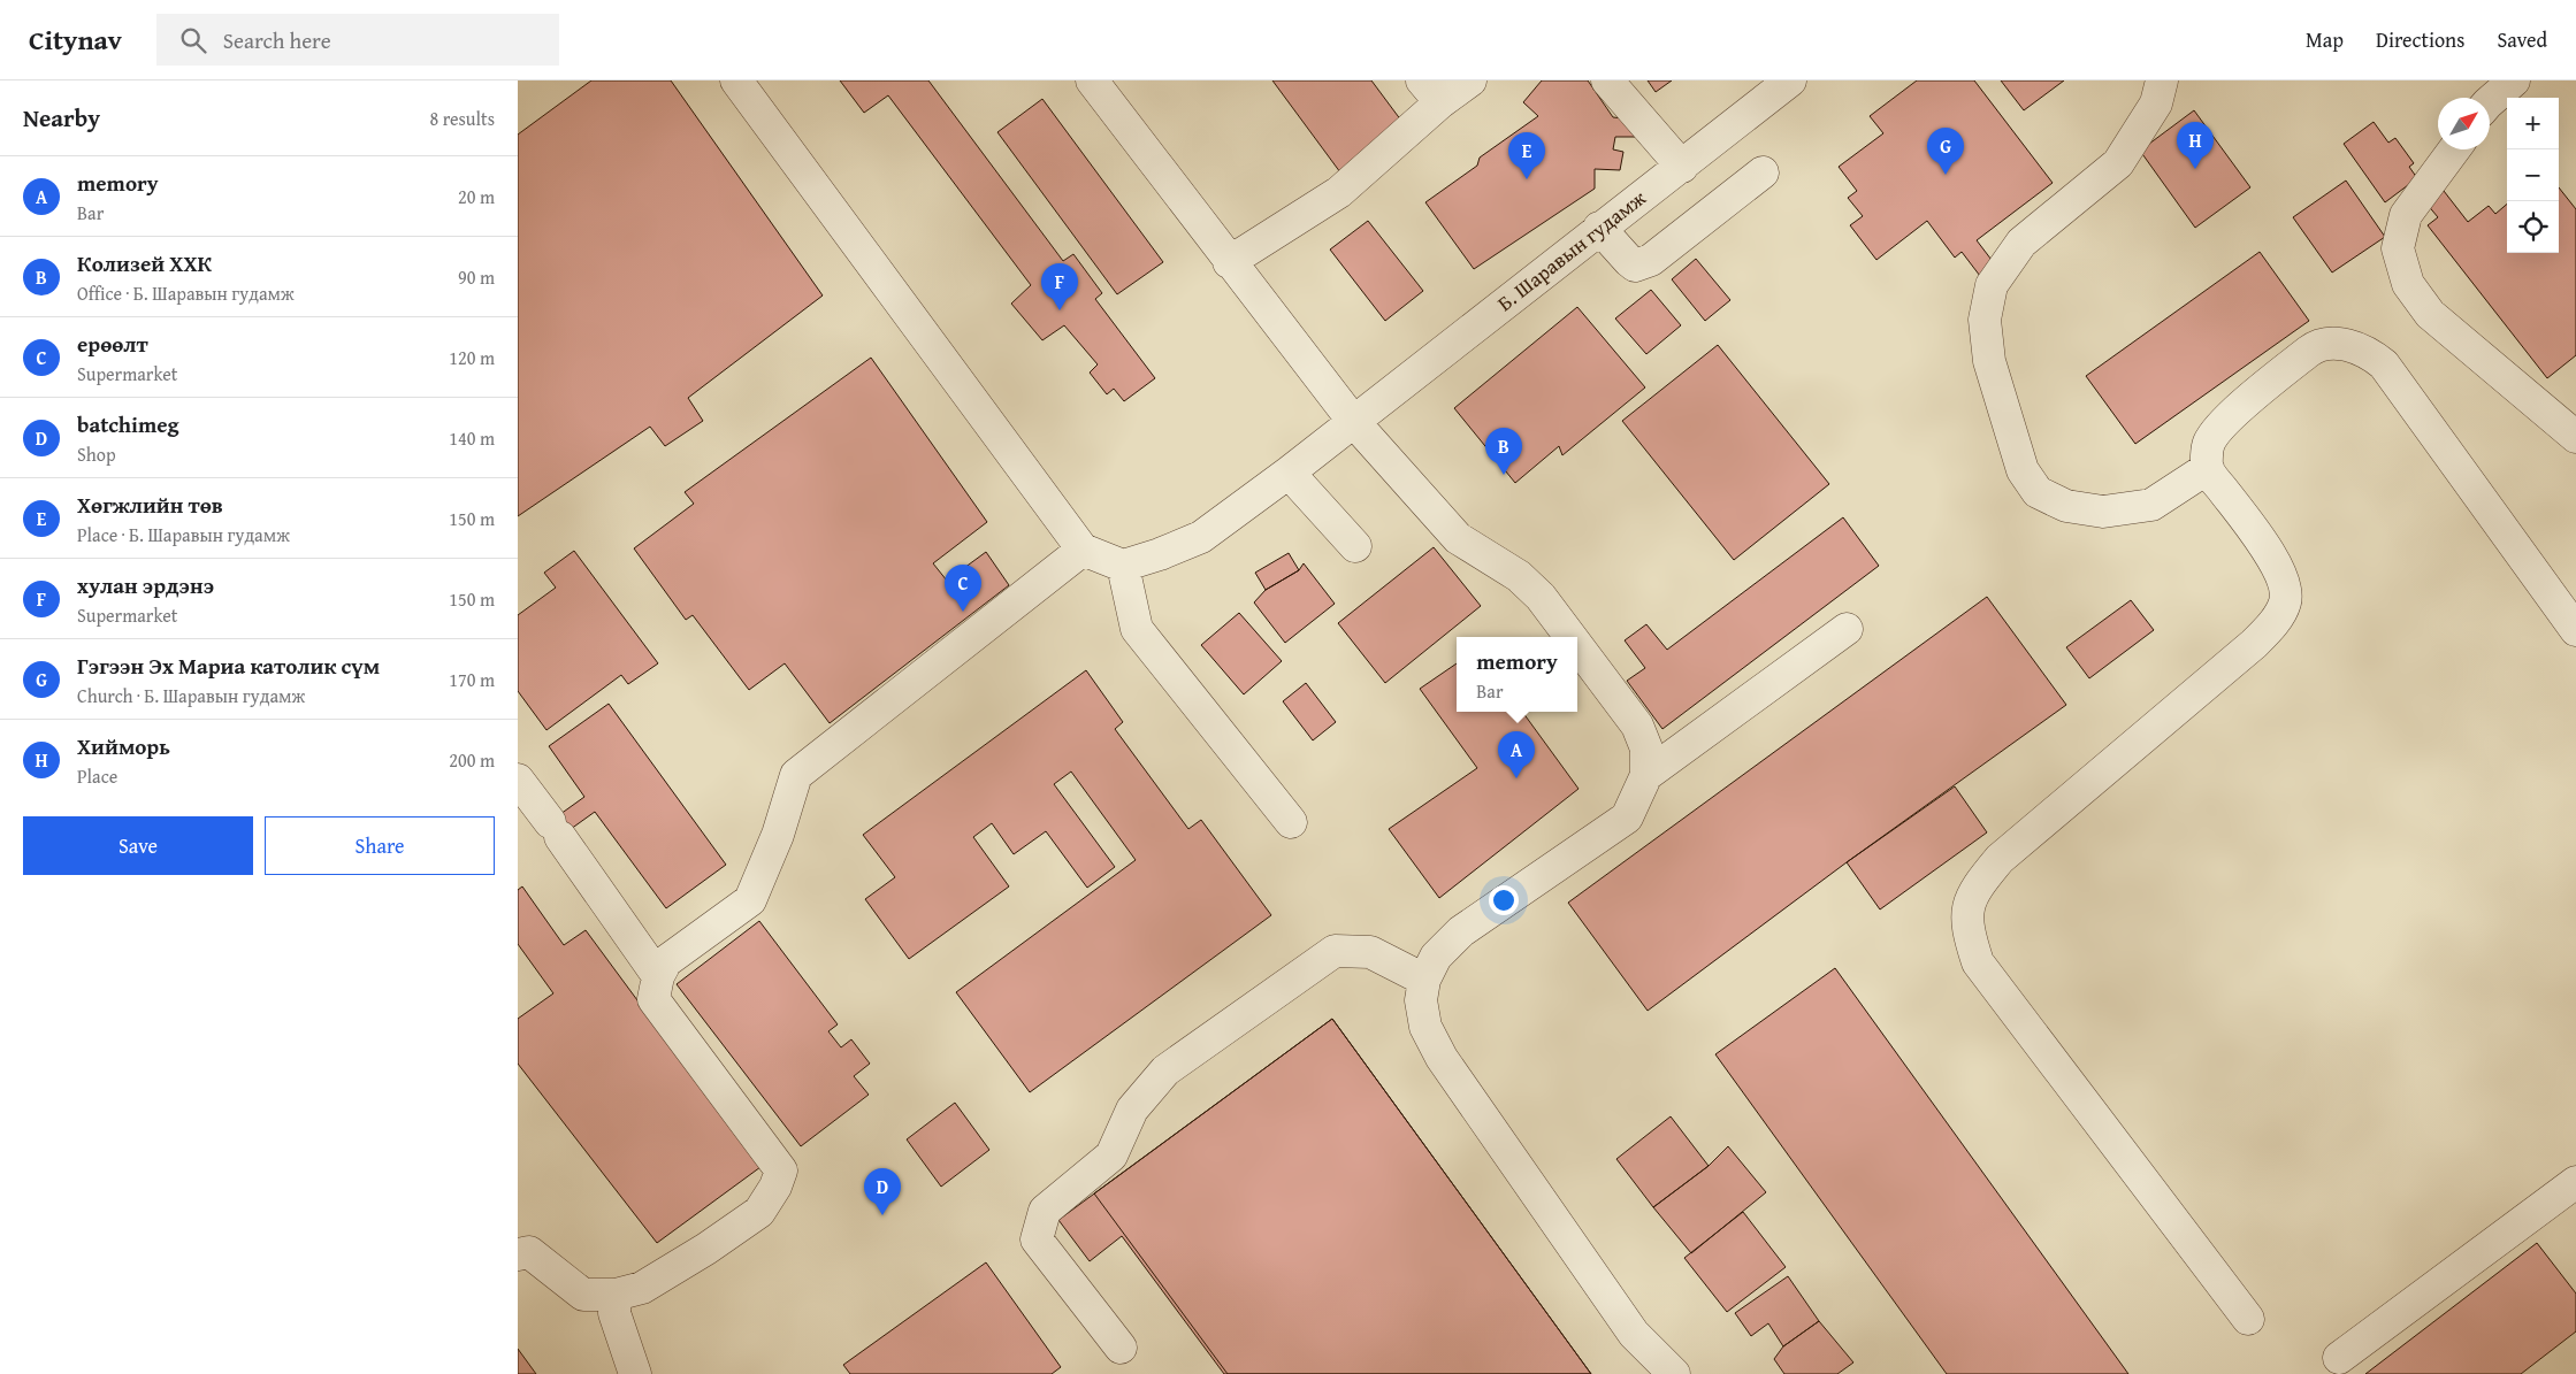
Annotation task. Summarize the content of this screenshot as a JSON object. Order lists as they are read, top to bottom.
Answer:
{
  "streets": {
    "street": ["Б. Шаравын гудамж"]
  },
  "north": "top right",
  "page": {
    "header": "Citynav",
    "search": "Search here",
    "nav": ["Map", "Directions", "Saved"],
    "heading": ["Nearby", "8 results"],
    "map_buttons": ["+", "−"],
    "pins": [
      "H",
      "G",
      "E",
      "F",
      "B",
      "C",
      "A",
      "D"
    ],
    "list": [
      {
        "mark": "A",
        "name": "memory",
        "note": "Bar",
        "value": "20 m"
      },
      {
        "mark": "B",
        "name": "Колизей ХХК",
        "note": "Office · Б. Шаравын гудамж",
        "value": "90 m"
      },
      {
        "mark": "C",
        "name": "ерөөлт",
        "note": "Supermarket",
        "value": "120 m"
      },
      {
        "mark": "D",
        "name": "batchimeg",
        "note": "Shop",
        "value": "140 m"
      },
      {
        "mark": "E",
        "name": "Хөгжлийн төв",
        "note": "Place · Б. Шаравын гудамж",
        "value": "150 m"
      },
      {
        "mark": "F",
        "name": "хулан эрдэнэ",
        "note": "Supermarket",
        "value": "150 m"
      },
      {
        "mark": "G",
        "name": "Гэгээн Эх Мариа католик сүм",
        "note": "Church · Б. Шаравын гудамж",
        "value": "170 m"
      },
      {
        "mark": "H",
        "name": "Хийморь",
        "note": "Place",
        "value": "200 m"
      }
    ],
    "popup": ["memory", "Bar"],
    "buttons": ["Save", "Share"]
  }
}
